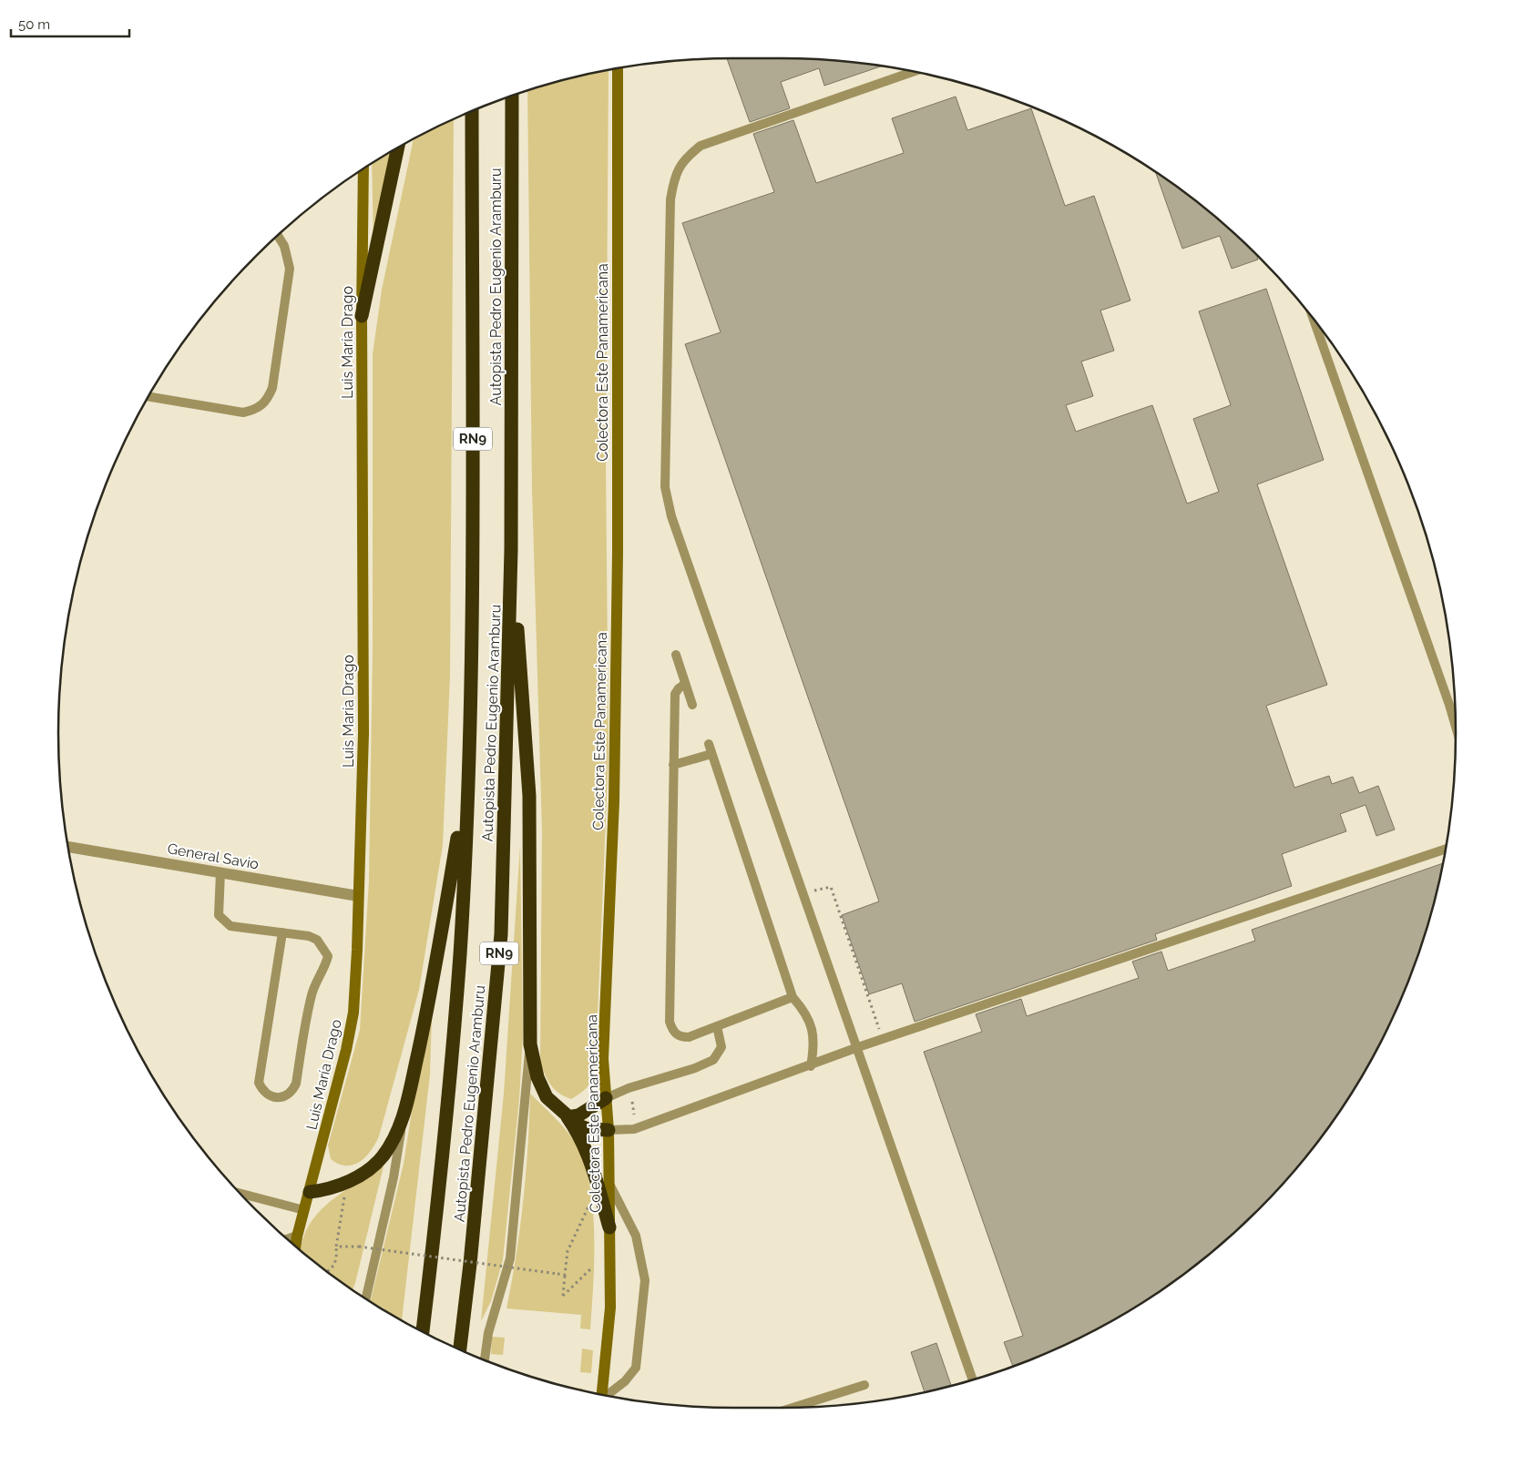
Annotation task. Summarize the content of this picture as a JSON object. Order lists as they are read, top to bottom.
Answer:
{
  "streets": {
    "highway": ["Autopista Pedro Eugenio Aramburu", "RN9"],
    "street": ["Luis María Drago", "Colectora Este Panamericana", "General Savio"]
  },
  "crossings": [
    ["Luis María Drago", "General Savio"]
  ],
  "scale_bar": "50 m"
}
